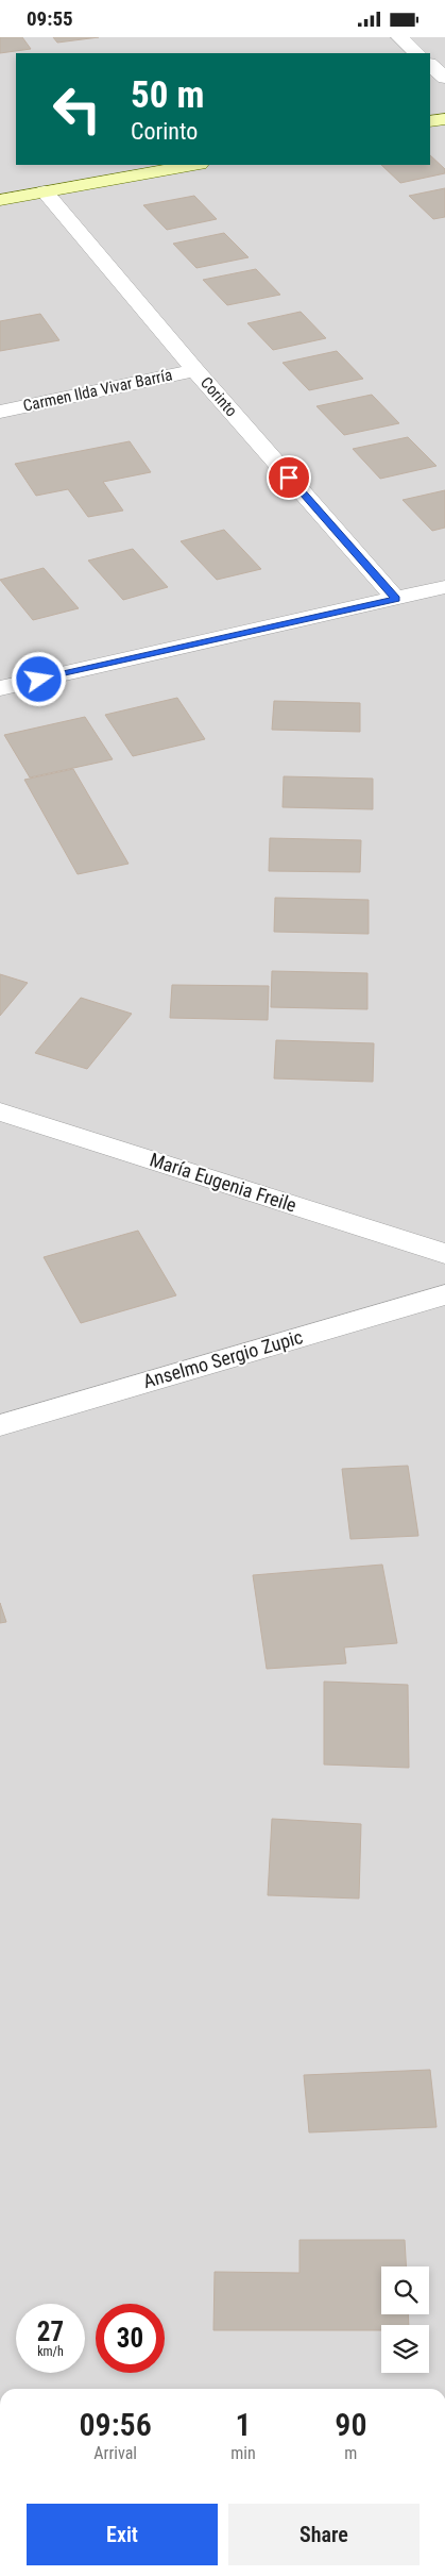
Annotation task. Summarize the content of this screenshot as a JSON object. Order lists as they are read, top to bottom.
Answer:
{
  "streets": {
    "street": [
      "Carmen Ilda Vivar Barría",
      "Corinto",
      "María Eugenia Freile",
      "Anselmo Sergio Zupic"
    ]
  },
  "crossings": [
    ["Carmen Ilda Vivar Barría", "Corinto"]
  ],
  "page": {
    "status": "09:55",
    "turn": ["50 m", "Corinto"],
    "speed": "27 km/h",
    "limit": "30",
    "eta": [
      "09:56",
      "Arrival",
      "1",
      "min",
      "90",
      "m"
    ],
    "buttons": ["Exit", "Share"]
  }
}
